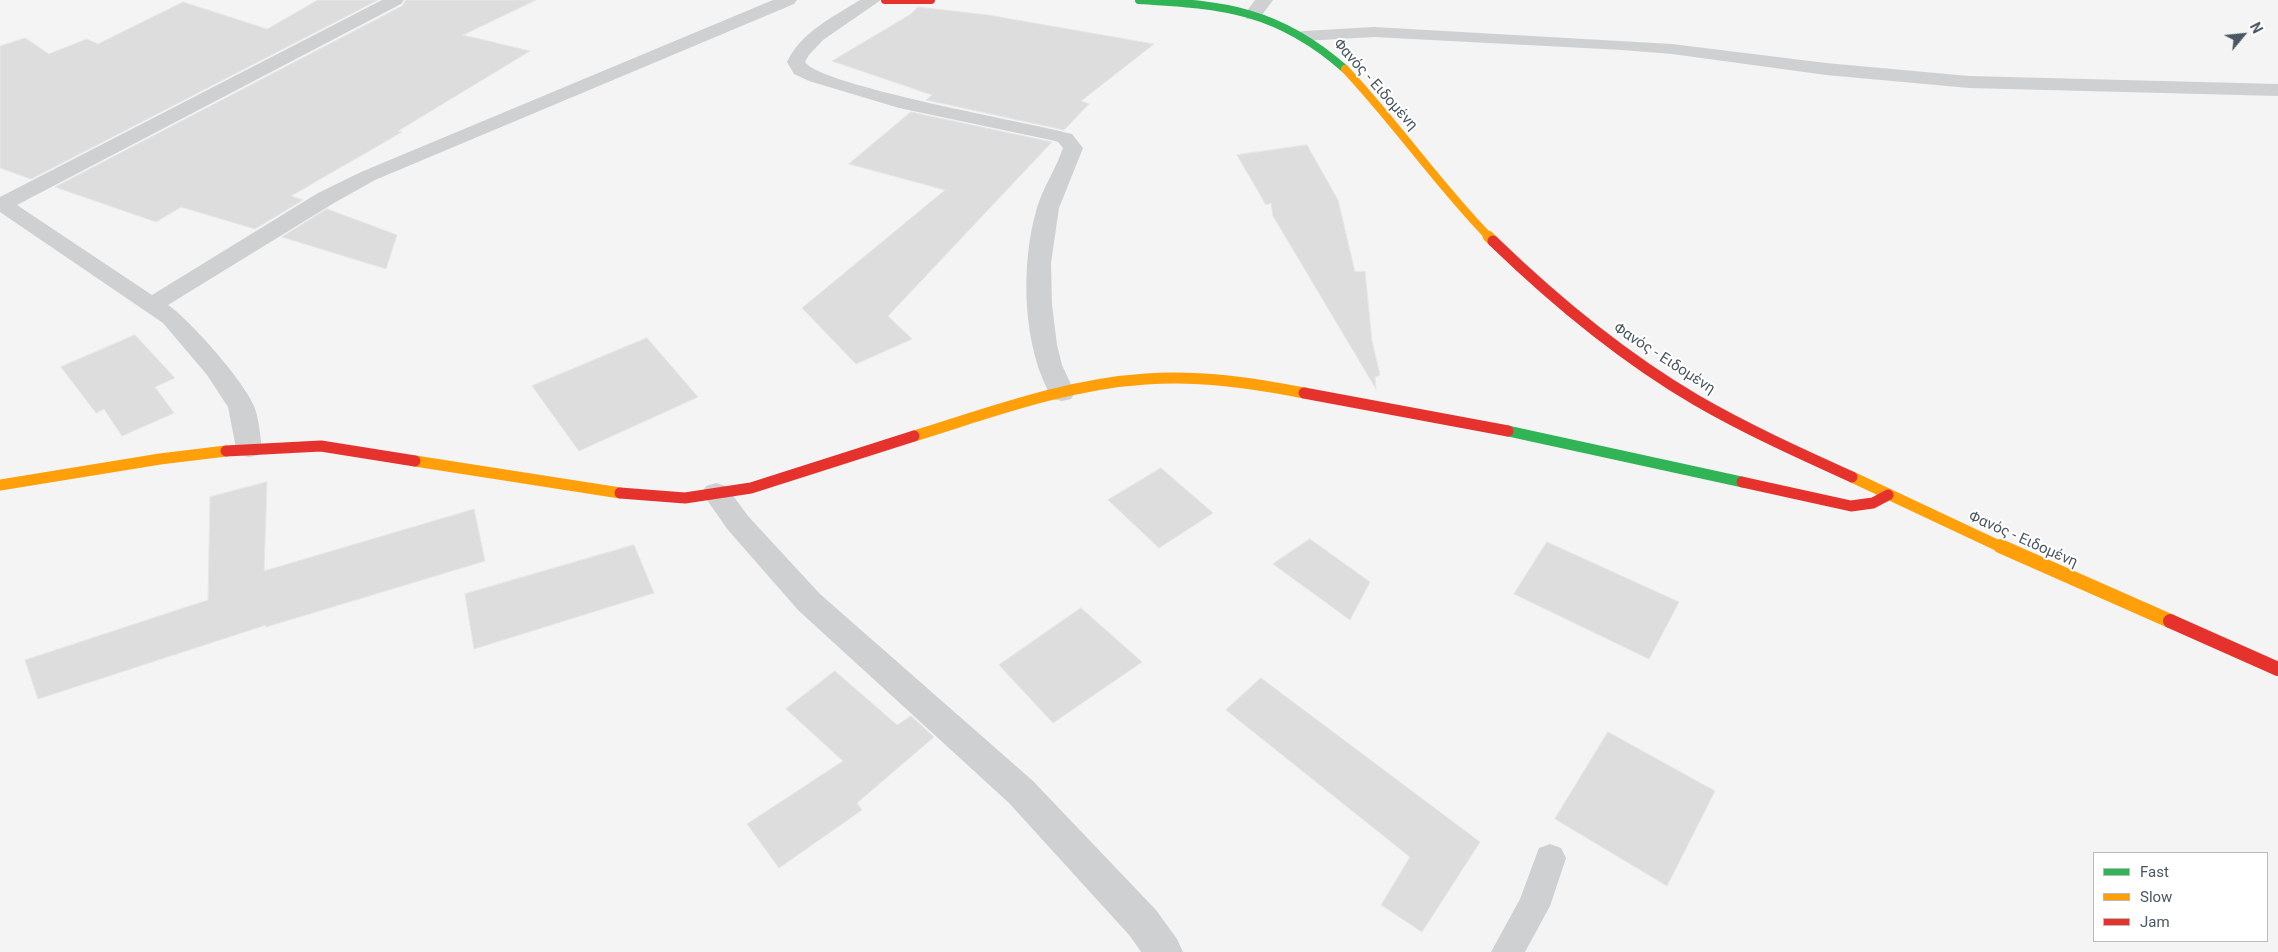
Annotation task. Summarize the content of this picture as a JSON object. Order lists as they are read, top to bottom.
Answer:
{
  "streets": {
    "street": ["Φανός - Ειδομένη"]
  },
  "legend": ["Fast", "Slow", "Jam"],
  "north": "top right"
}
